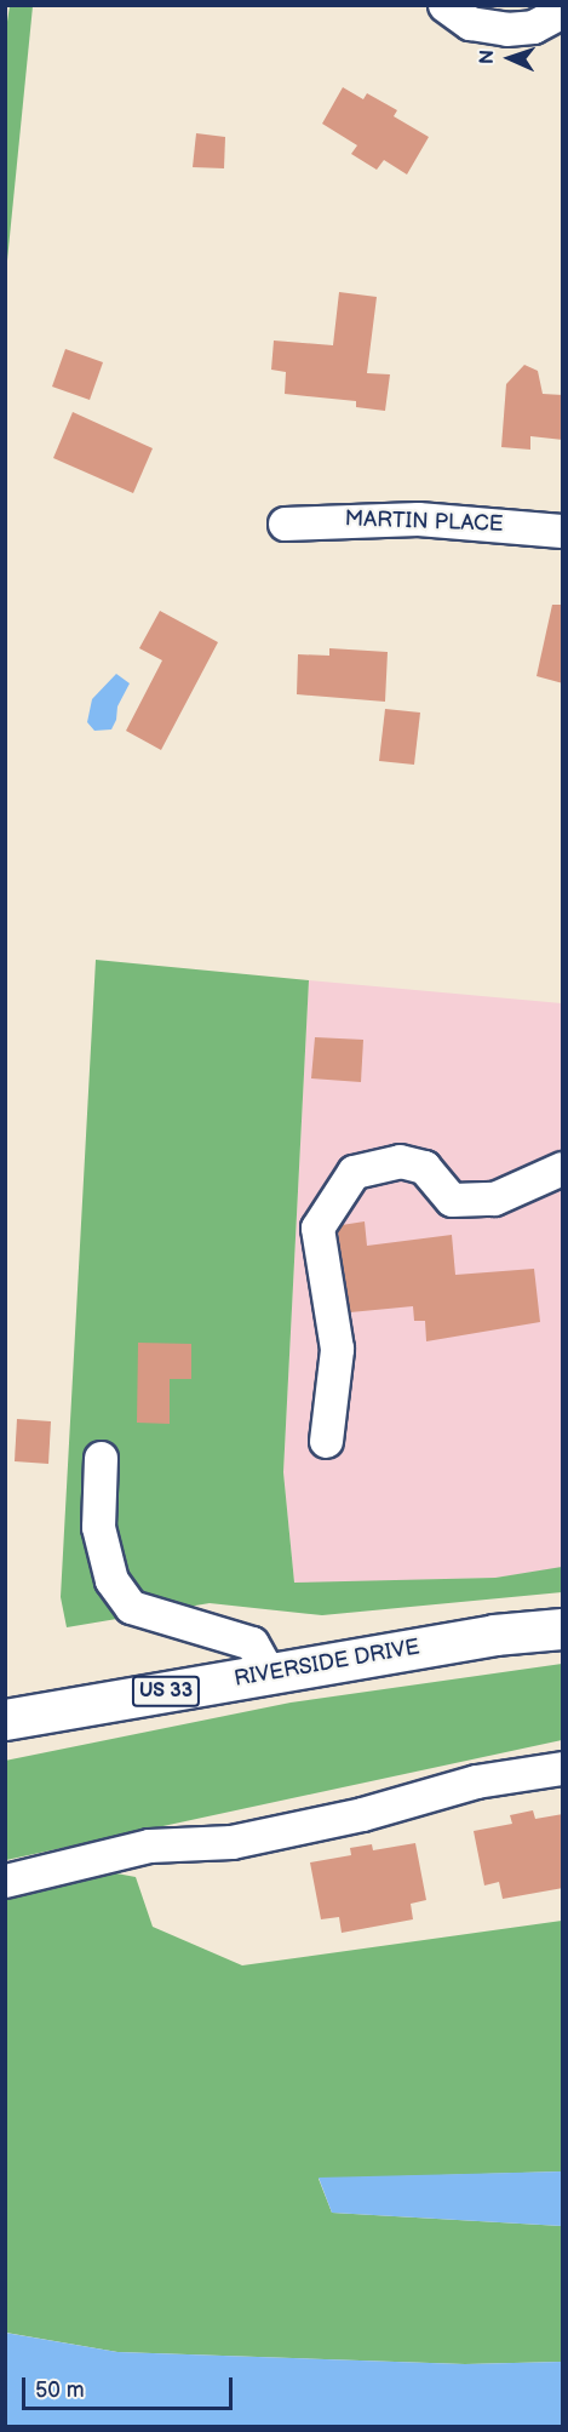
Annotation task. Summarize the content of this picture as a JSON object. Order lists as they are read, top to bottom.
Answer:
{
  "streets": {
    "main road": ["RIVERSIDE DRIVE", "US 33"],
    "street": ["MARTIN PLACE"]
  },
  "scale_bar": "50 m",
  "north": "left"
}
